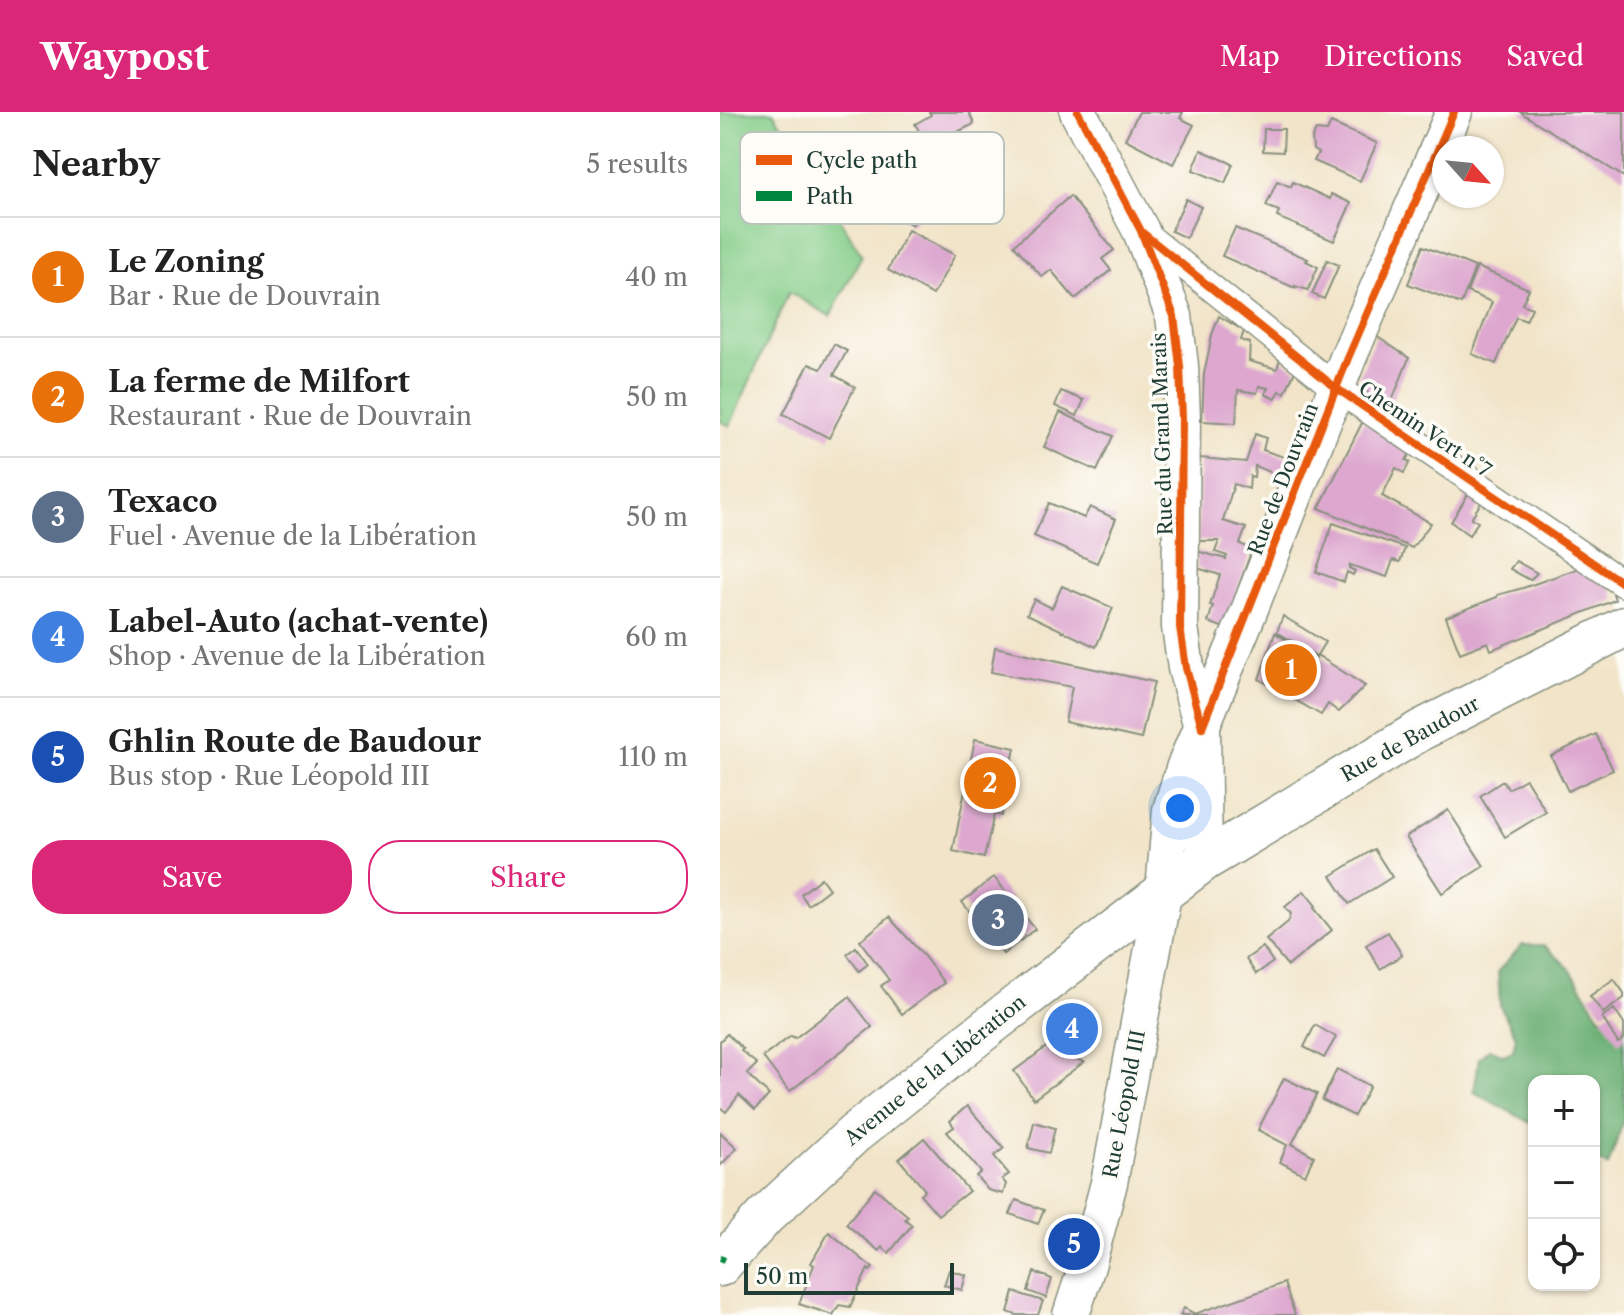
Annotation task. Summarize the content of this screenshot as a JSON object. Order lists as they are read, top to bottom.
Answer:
{
  "streets": {
    "main road": ["Rue de Baudour", "Avenue de la Libération"],
    "street": [
      "Chemin Vert n°7",
      "Rue du Grand Marais",
      "Rue de Douvrain",
      "Rue Léopold III"
    ]
  },
  "crossings": [
    ["Chemin Vert n°7", "Rue du Grand Marais"],
    ["Chemin Vert n°7", "Rue de Douvrain"],
    ["Rue du Grand Marais", "Rue de Douvrain"],
    ["Rue de Douvrain", "Rue de Baudour"],
    ["Rue de Douvrain", "Avenue de la Libération"],
    ["Rue de Douvrain", "Rue Léopold III"],
    ["Rue de Baudour", "Avenue de la Libération"],
    ["Rue de Baudour", "Rue Léopold III"],
    ["Avenue de la Libération", "Rue Léopold III"]
  ],
  "legend": ["Cycle path", "Path"],
  "scale_bar": "50 m",
  "north": "bottom right",
  "page": {
    "header": "Waypost",
    "nav": ["Map", "Directions", "Saved"],
    "heading": ["Nearby", "5 results"],
    "list": [
      {
        "mark": "1",
        "name": "Le Zoning",
        "note": "Bar · Rue de Douvrain",
        "value": "40 m"
      },
      {
        "mark": "2",
        "name": "La ferme de Milfort",
        "note": "Restaurant · Rue de Douvrain",
        "value": "50 m"
      },
      {
        "mark": "3",
        "name": "Texaco",
        "note": "Fuel · Avenue de la Libération",
        "value": "50 m"
      },
      {
        "mark": "4",
        "name": "Label-Auto (achat-vente)",
        "note": "Shop · Avenue de la Libération",
        "value": "60 m"
      },
      {
        "mark": "5",
        "name": "Ghlin Route de Baudour",
        "note": "Bus stop · Rue Léopold III",
        "value": "110 m"
      }
    ],
    "pins": [
      "1",
      "2",
      "3",
      "4",
      "5"
    ],
    "buttons": ["Save", "Share"],
    "map_buttons": ["+", "−"],
    "scale": "50 m"
  }
}
